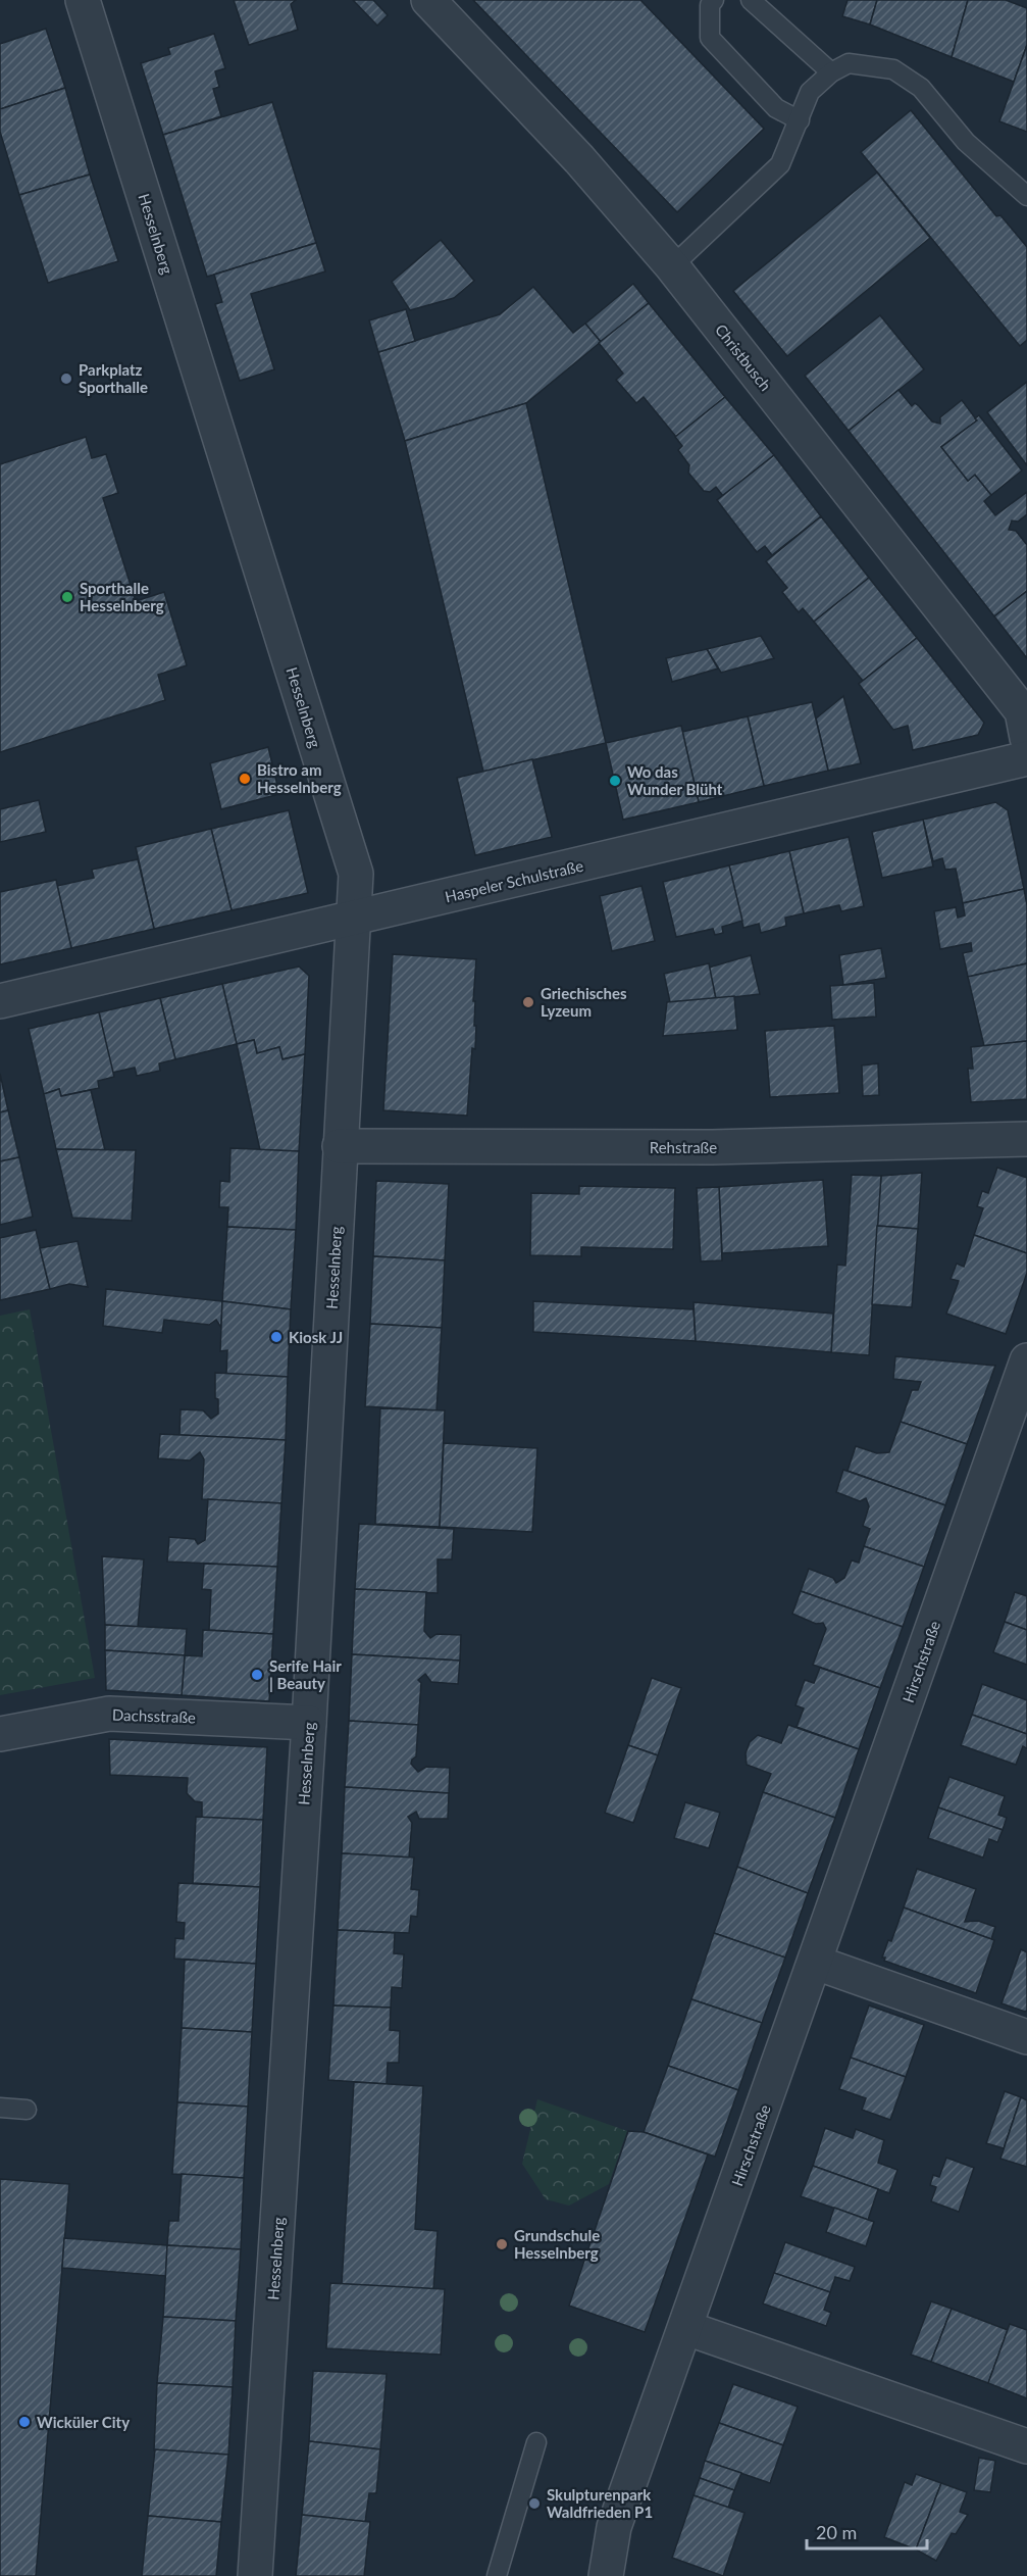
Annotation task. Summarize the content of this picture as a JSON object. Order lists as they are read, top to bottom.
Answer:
{
  "streets": {
    "street": [
      "Hesselnberg",
      "Christbusch",
      "Haspeler Schulstraße",
      "Rehstraße",
      "Hirschstraße",
      "Dachsstraße"
    ]
  },
  "crossings": [
    ["Hesselnberg", "Haspeler Schulstraße"],
    ["Hesselnberg", "Rehstraße"],
    ["Hesselnberg", "Dachsstraße"]
  ],
  "places": [
    "Parkplatz Sporthalle",
    "Sporthalle Hesselnberg",
    "Bistro am Hesselnberg",
    "Wo das Wunder Blüht",
    "Griechisches Lyzeum",
    "Kiosk JJ",
    "Serife Hair | Beauty",
    "Grundschule Hesselnberg",
    "Wicküler City",
    "Skulpturenpark Waldfrieden P1"
  ],
  "scale_bar": "20 m"
}
